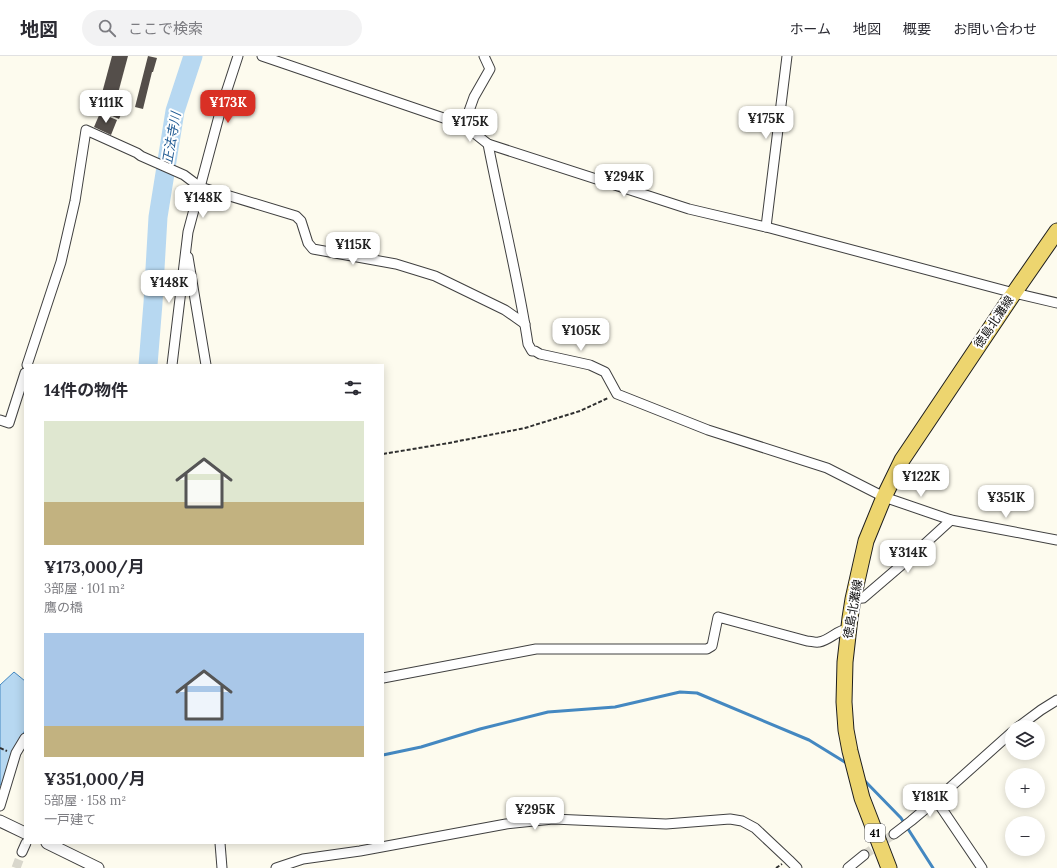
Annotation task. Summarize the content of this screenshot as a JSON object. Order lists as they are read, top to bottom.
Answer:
{
  "streets": {
    "main road": ["徳島北灘線", "41"]
  },
  "water": ["正法寺川"],
  "page": {
    "header": "地図",
    "search": "ここで検索",
    "nav": [
      "ホーム",
      "地図",
      "概要",
      "お問い合わせ"
    ],
    "price": [
      "¥111K",
      "¥173K",
      "¥175K",
      "¥175K",
      "¥294K",
      "¥148K",
      "¥115K",
      "¥148K",
      "¥105K",
      "¥122K",
      "¥351K",
      "¥314K",
      "¥181K",
      "¥295K"
    ],
    "heading": "14件の物件",
    "list": [
      {
        "name": "¥173,000/月",
        "note": "3部屋 · 101 m² · 鷹の橋"
      },
      {
        "name": "¥351,000/月",
        "note": "5部屋 · 158 m² · 一戸建て"
      }
    ],
    "map_buttons": ["+", "−"]
  }
}
